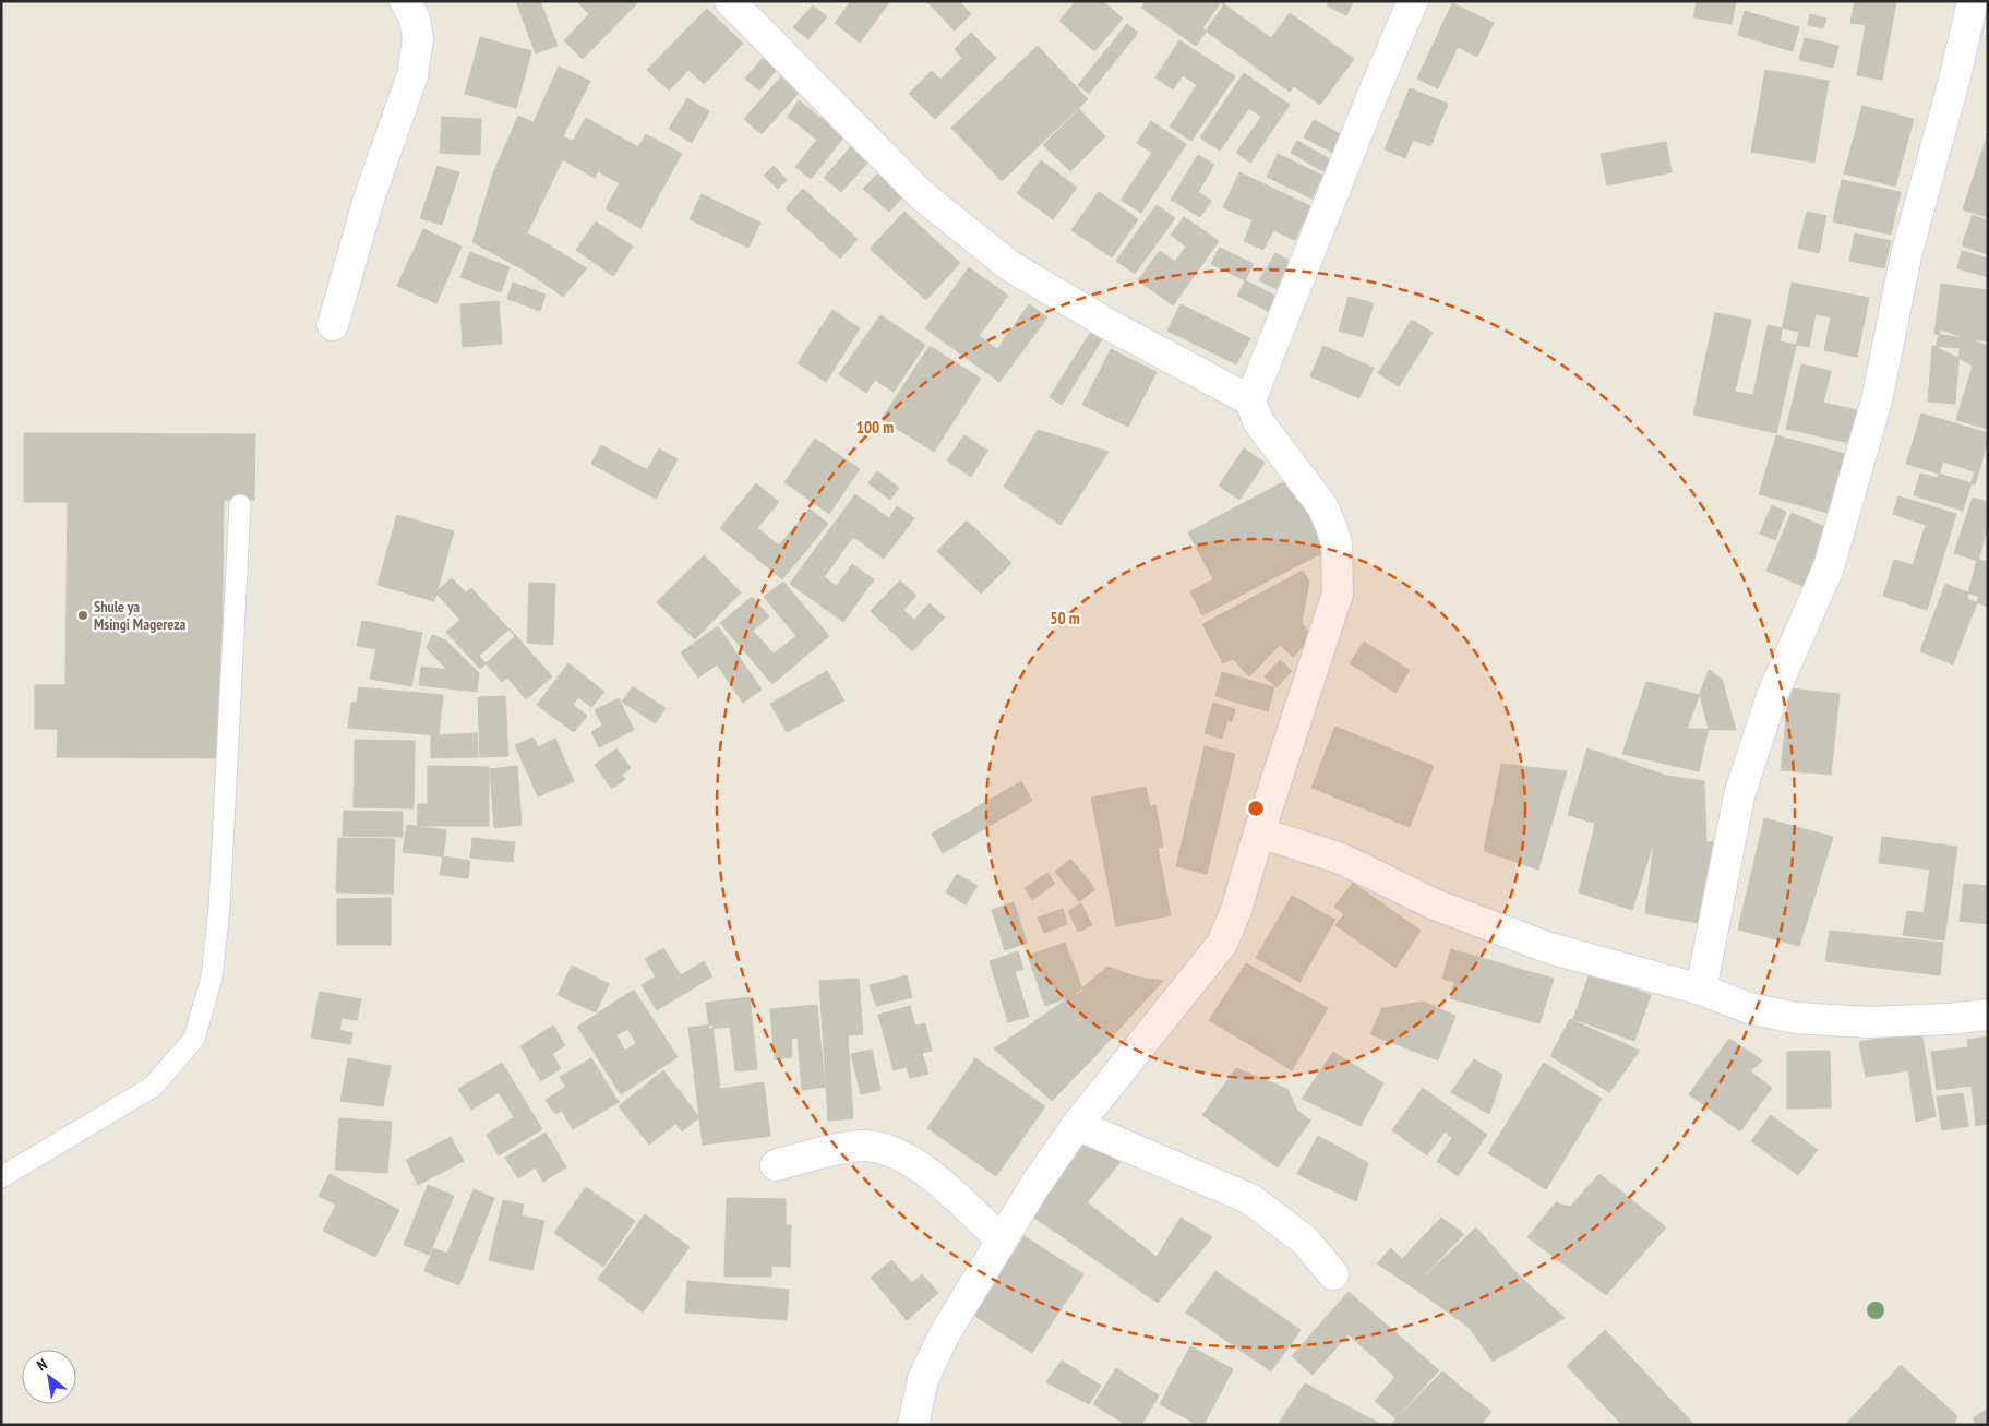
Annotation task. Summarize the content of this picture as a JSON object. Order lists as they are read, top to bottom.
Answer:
{
  "places": ["Shule ya Msingi Magereza"],
  "north": "top left",
  "rings": ["100 m", "50 m"]
}
